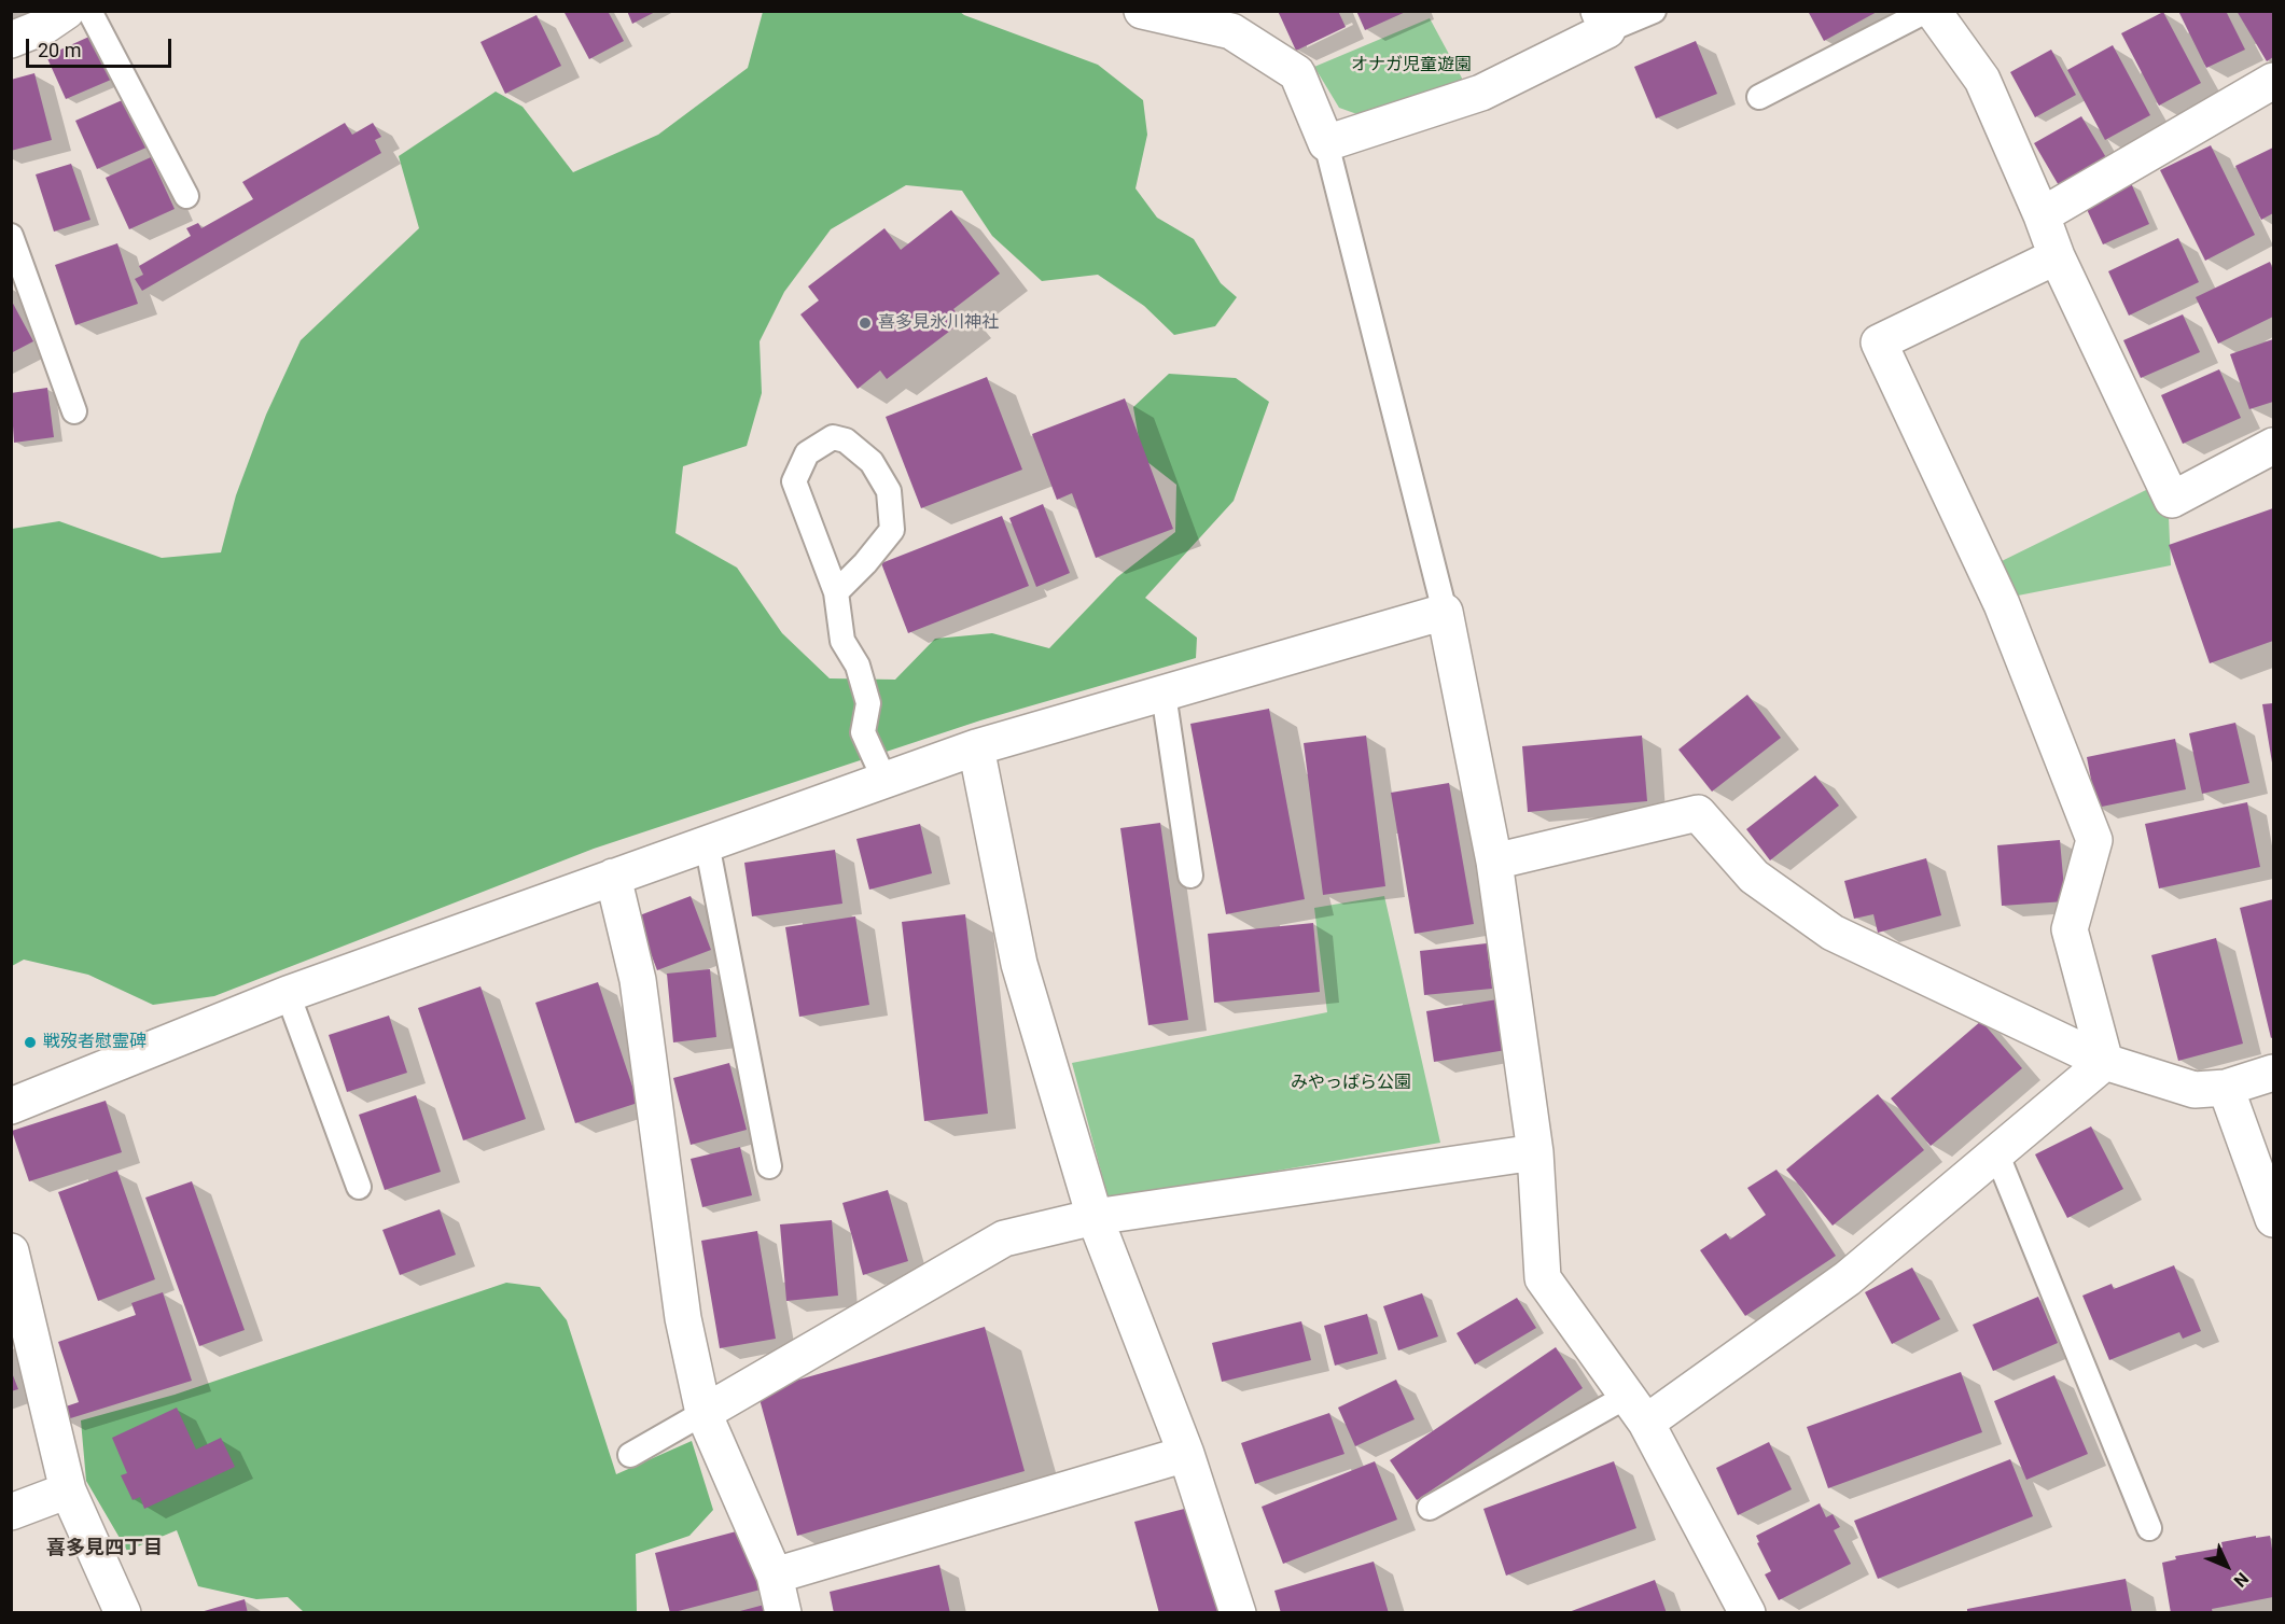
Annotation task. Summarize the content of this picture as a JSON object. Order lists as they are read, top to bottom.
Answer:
{
  "districts": ["喜多見四丁目"],
  "parks": ["オナガ児童遊園", "みやっぱら公園"],
  "places": ["喜多見氷川神社", "戦歿者慰霊碑"],
  "scale_bar": "20 m",
  "north": "bottom right"
}
